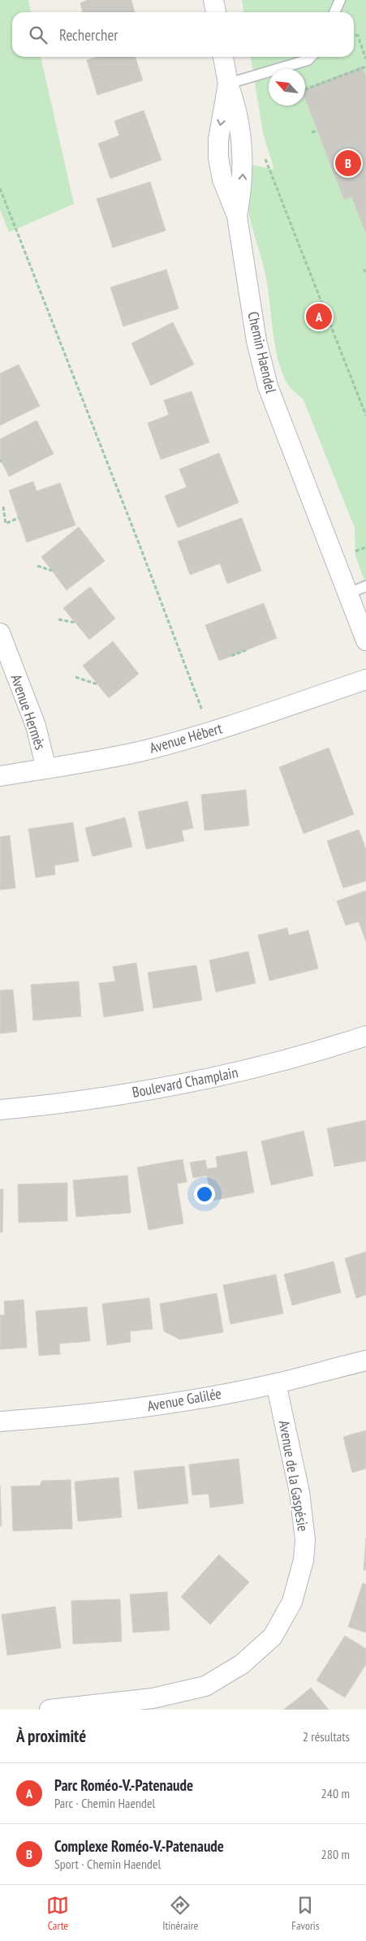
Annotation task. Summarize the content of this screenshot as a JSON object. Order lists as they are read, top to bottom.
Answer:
{
  "streets": {
    "street": [
      "Chemin Haendel",
      "Avenue Hermès",
      "Avenue Hébert",
      "Boulevard Champlain",
      "Avenue Galilée",
      "Avenue de la Gaspésie"
    ]
  },
  "crossings": [
    ["Avenue Hermès", "Avenue Hébert"],
    ["Avenue Galilée", "Avenue de la Gaspésie"]
  ],
  "north": "top left",
  "page": {
    "search": "Rechercher",
    "pins": ["B", "A"],
    "heading": ["À proximité", "2 résultats"],
    "list": [
      {
        "mark": "A",
        "name": "Parc Roméo-V.-Patenaude",
        "note": "Parc · Chemin Haendel",
        "value": "240 m"
      },
      {
        "mark": "B",
        "name": "Complexe Roméo-V.-Patenaude",
        "note": "Sport · Chemin Haendel",
        "value": "280 m"
      }
    ],
    "nav": ["Carte", "Itinéraire", "Favoris"]
  }
}
